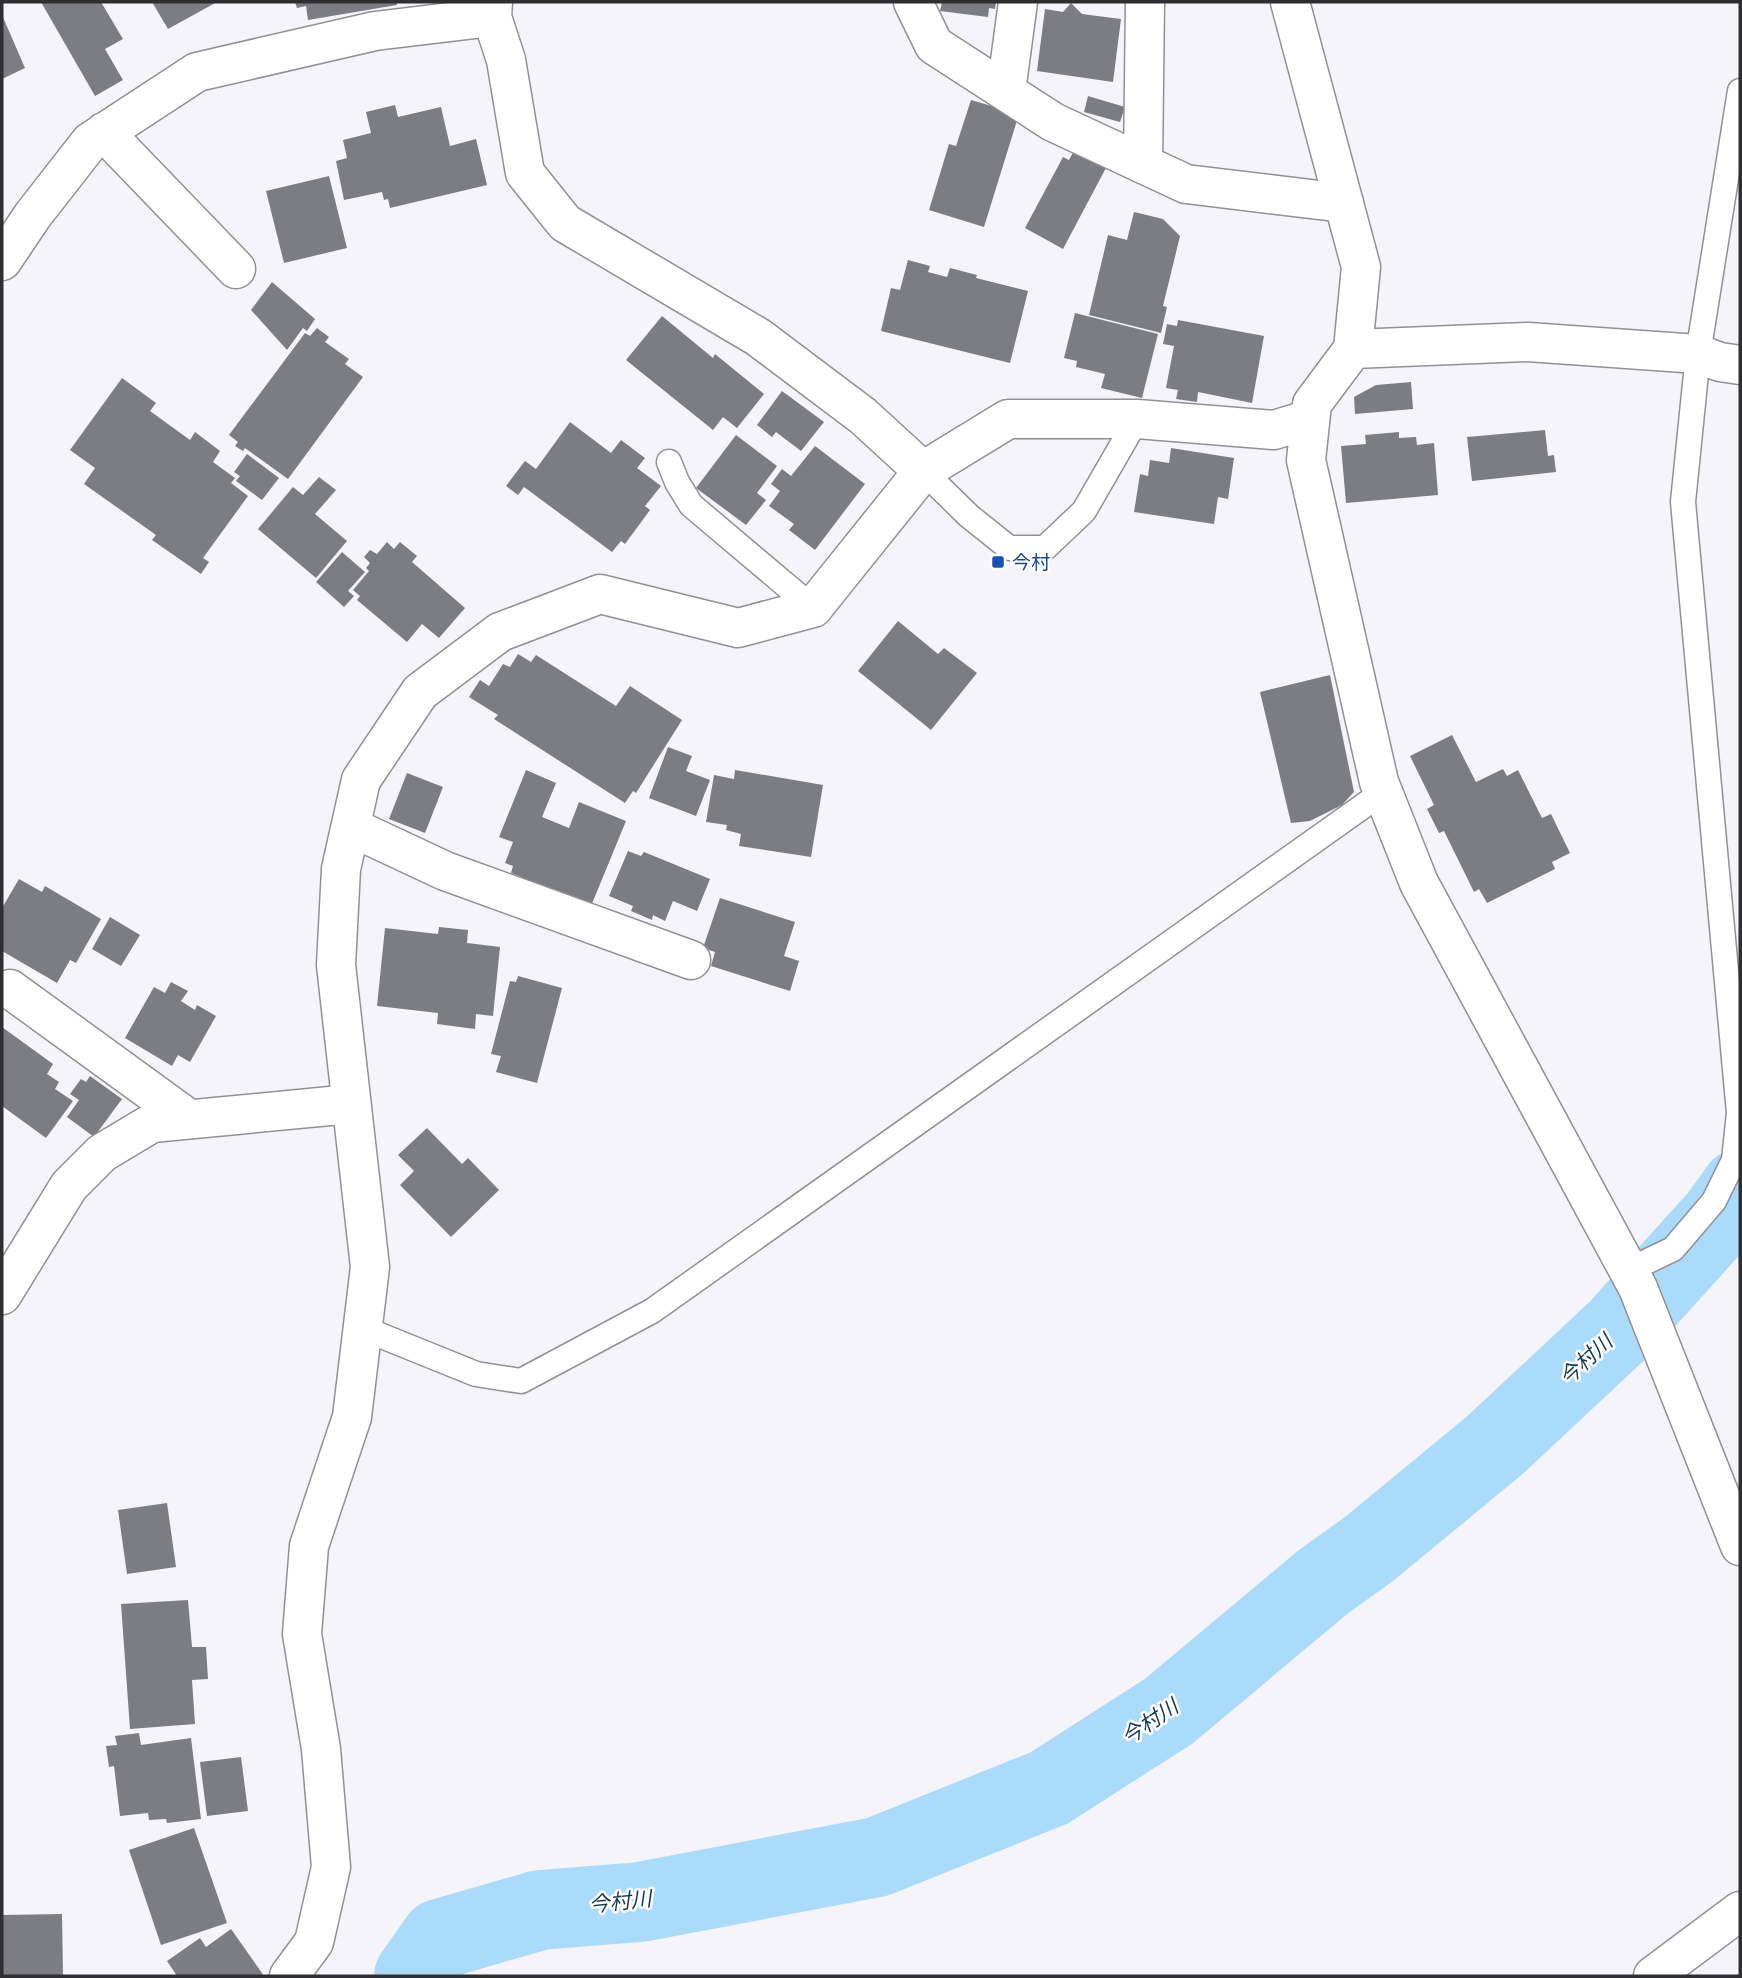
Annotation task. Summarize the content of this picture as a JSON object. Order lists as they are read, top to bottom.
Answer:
{
  "water": ["今村川"],
  "places": {
    "transit": ["今村"]
  }
}
